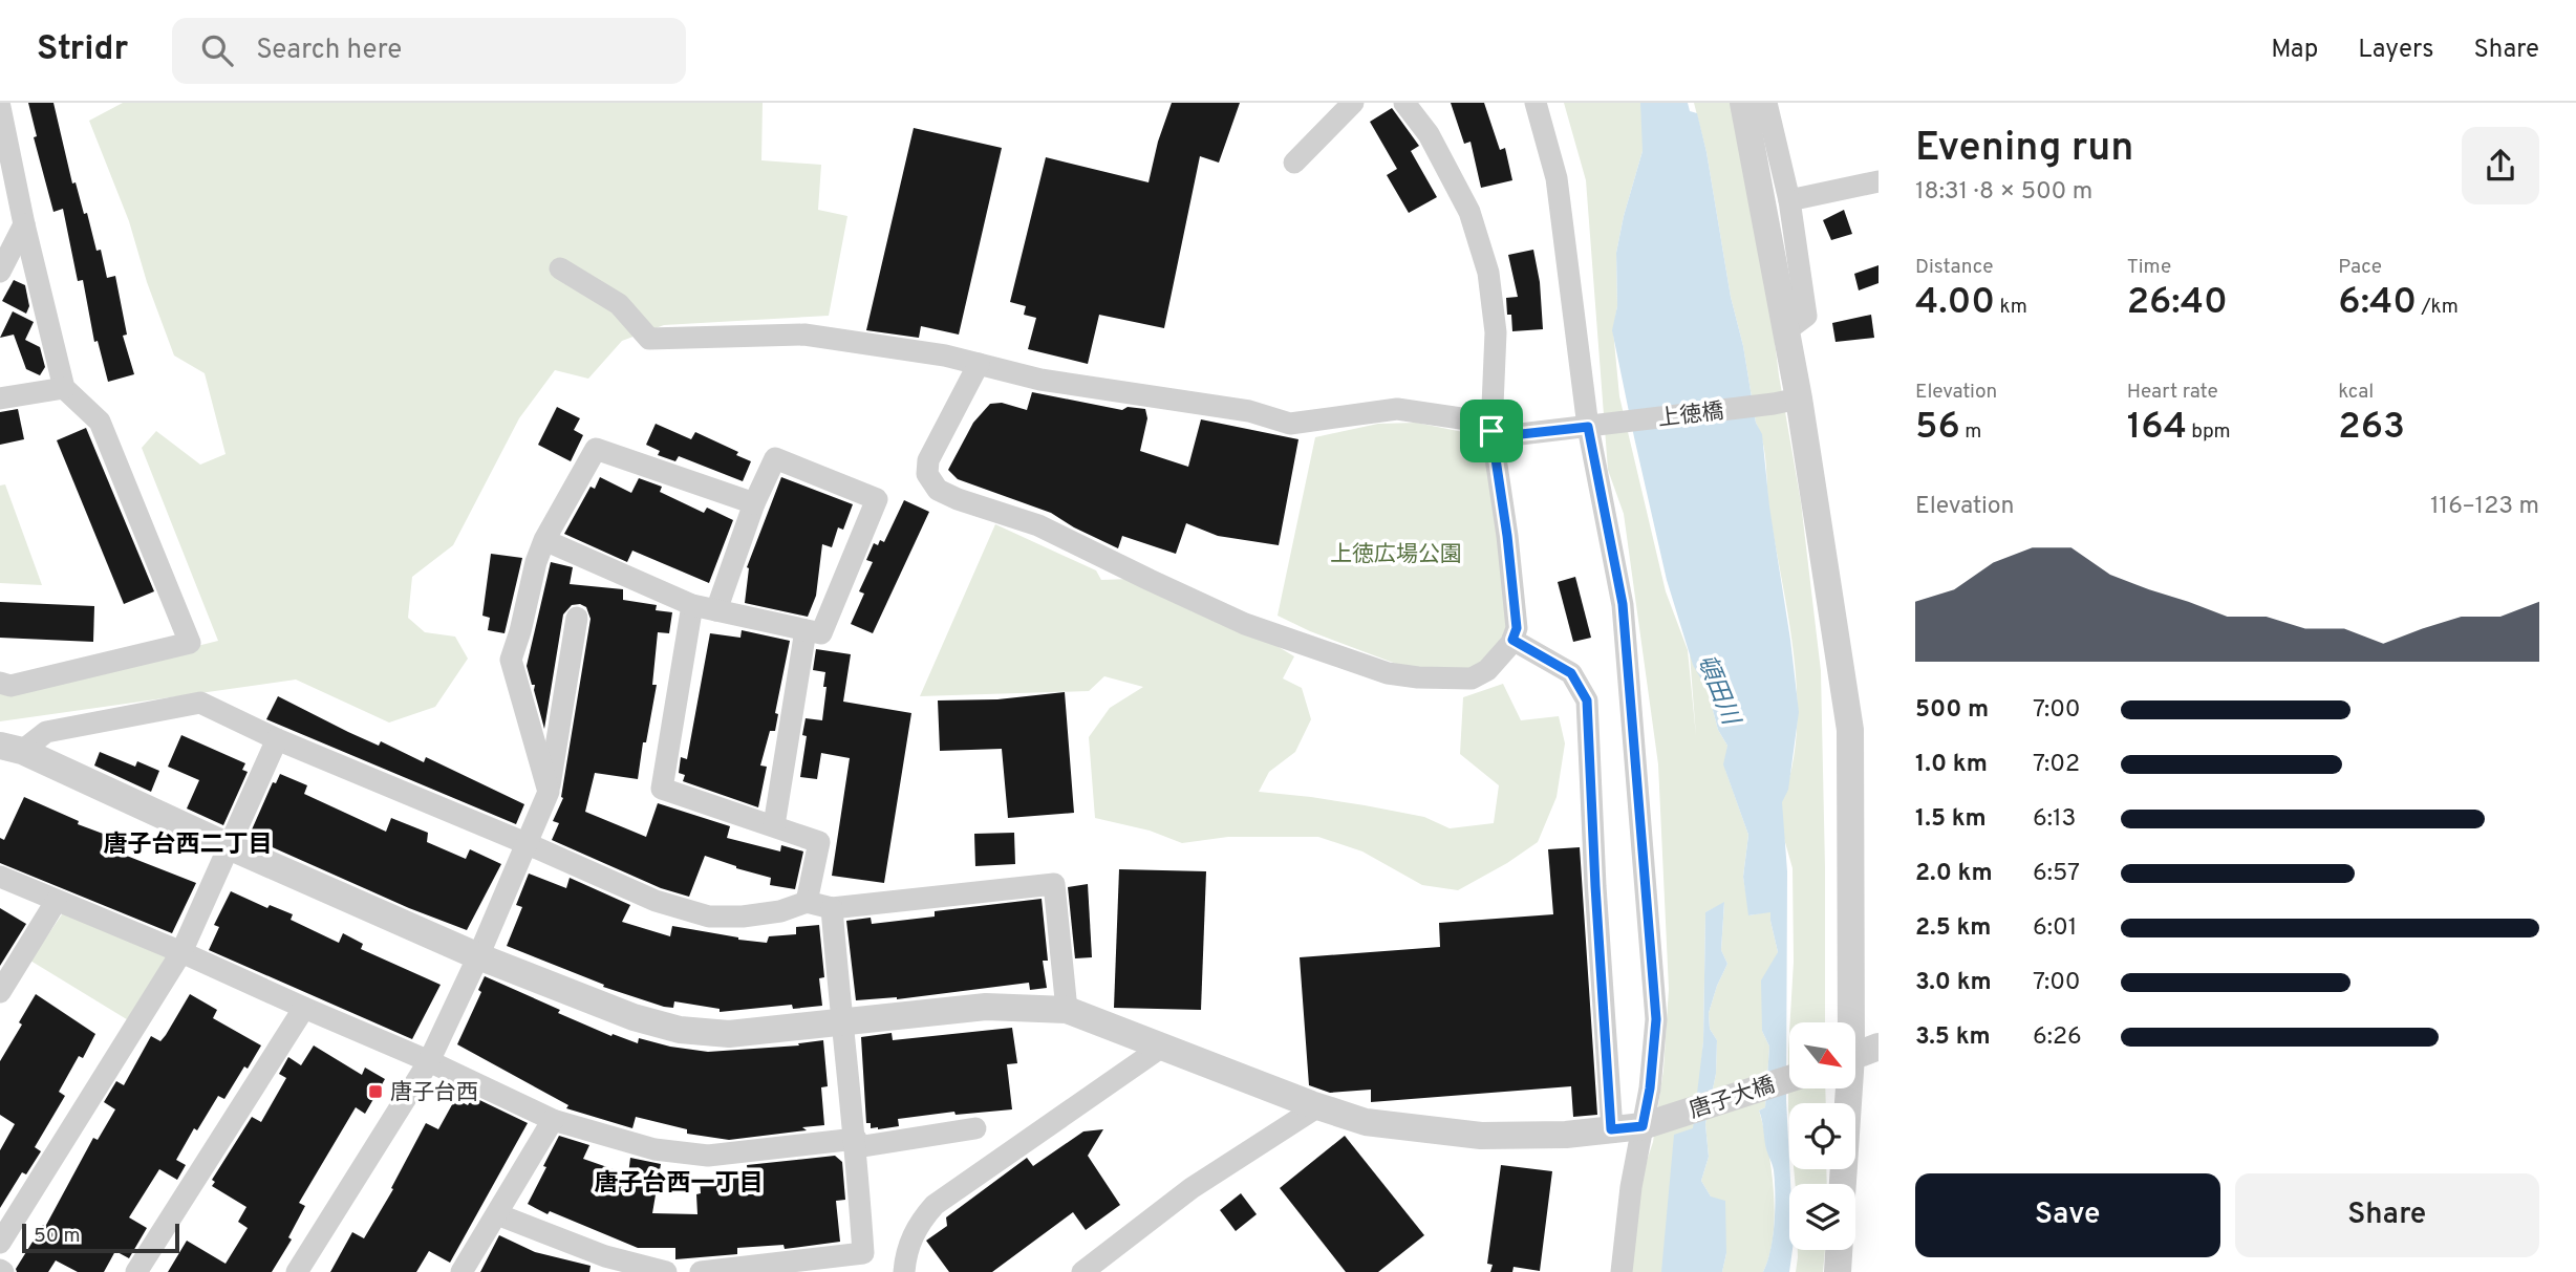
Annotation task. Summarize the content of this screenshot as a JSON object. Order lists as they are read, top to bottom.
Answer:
{
  "streets": {
    "street": ["上徳橋", "唐子大橋"]
  },
  "districts": ["唐子台西二丁目", "唐子台西一丁目"],
  "water": ["頓田川"],
  "parks": ["上徳広場公園"],
  "places": {
    "transit": ["唐子台西"]
  },
  "scale_bar": "50 m",
  "north": "bottom right",
  "page": {
    "header": "Stridr",
    "search": "Search here",
    "nav": ["Map", "Layers", "Share"],
    "heading": ["Evening run", "18:31 · 8 × 500 m"],
    "stats": [
      ["Distance", "4.00 km"],
      ["Time", "26:40"],
      ["Pace", "6:40 /km"],
      ["Elevation", "56 m"],
      ["Heart rate", "164 bpm"],
      ["kcal", "263"]
    ],
    "chart": ["Elevation", "116–123 m"],
    "list": [
      {
        "name": "500 m",
        "note": "7:00"
      },
      {
        "name": "1.0 km",
        "note": "7:02"
      },
      {
        "name": "1.5 km",
        "note": "6:13"
      },
      {
        "name": "2.0 km",
        "note": "6:57"
      },
      {
        "name": "2.5 km",
        "note": "6:01"
      },
      {
        "name": "3.0 km",
        "note": "7:00"
      },
      {
        "name": "3.5 km",
        "note": "6:26"
      }
    ],
    "buttons": ["Save", "Share"],
    "scale": "50 m"
  }
}
